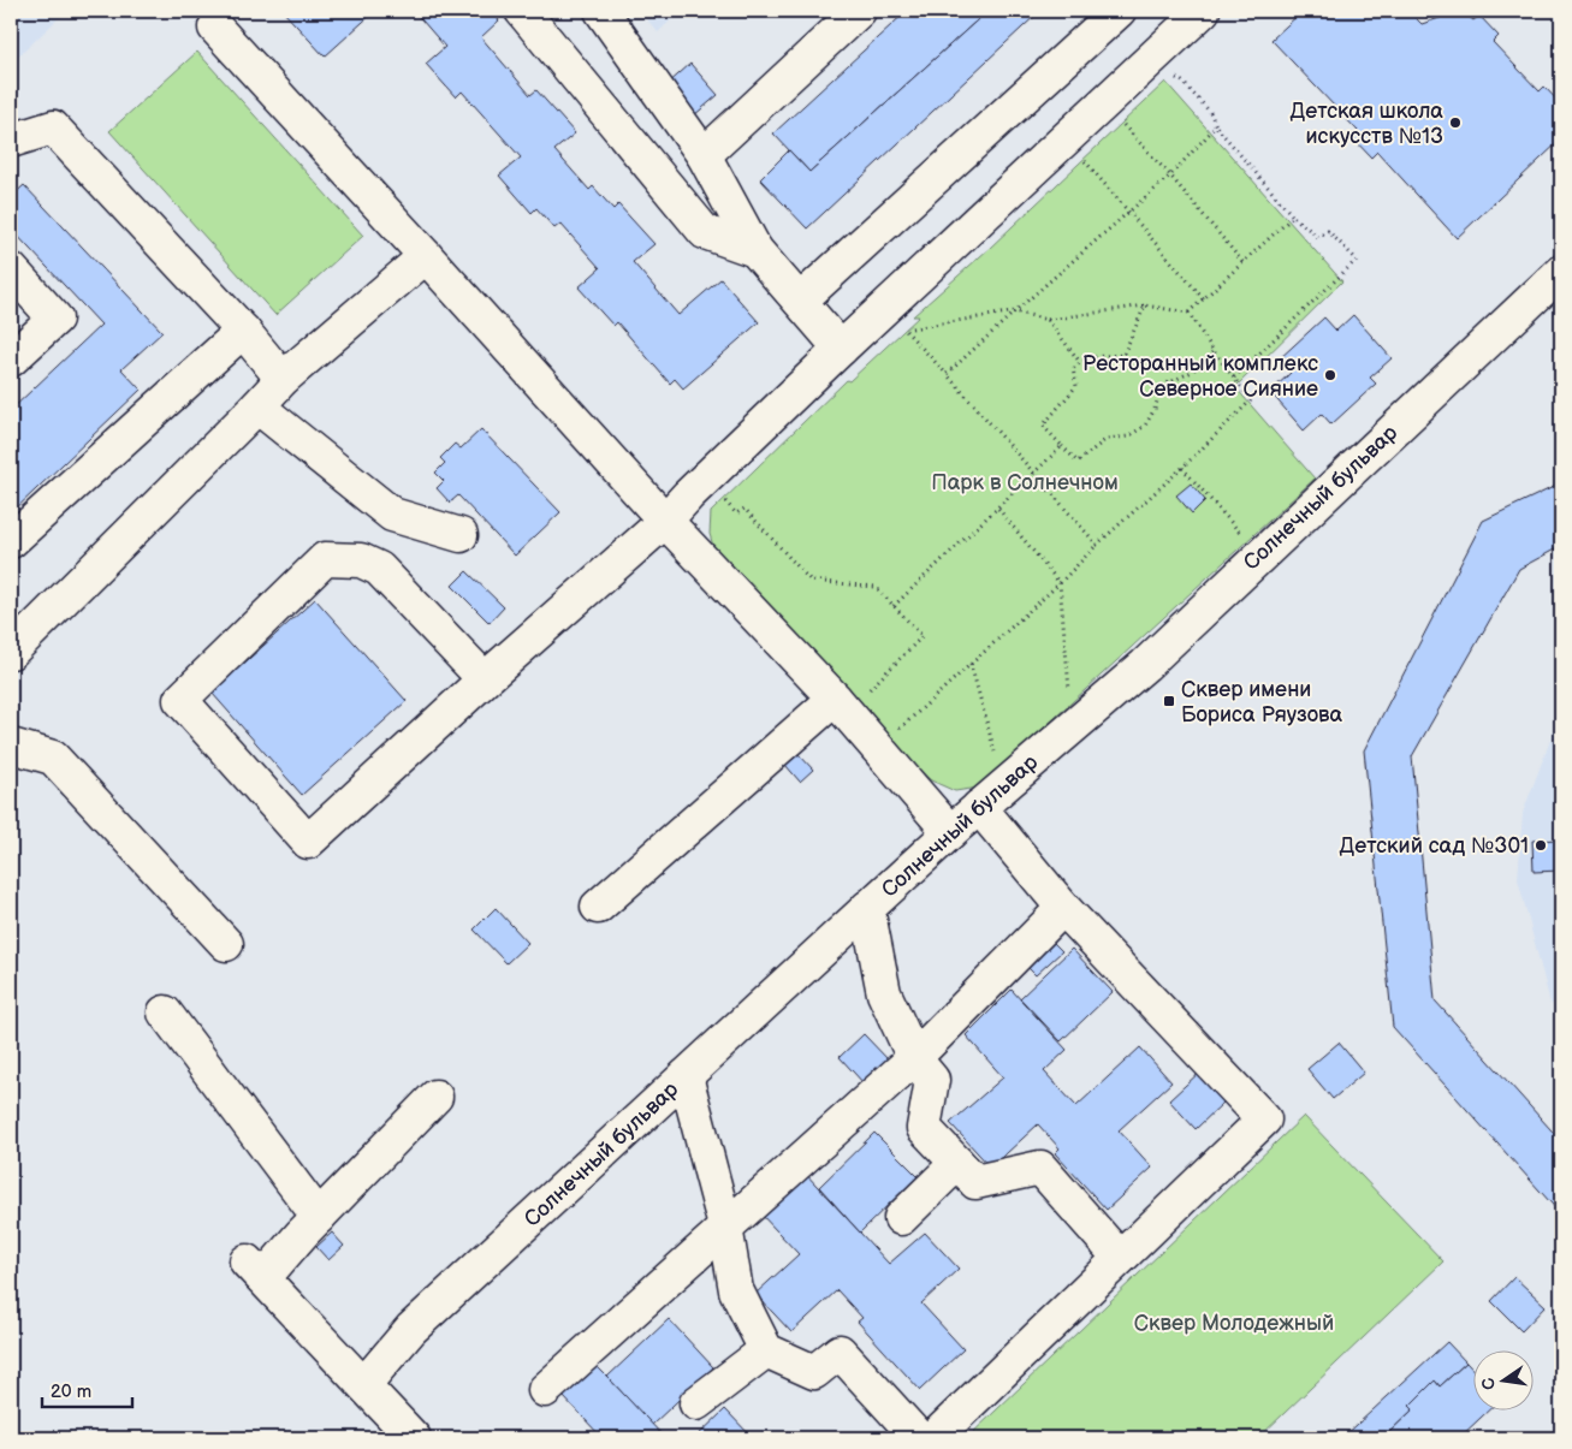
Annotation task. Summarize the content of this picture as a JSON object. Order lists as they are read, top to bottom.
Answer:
{
  "streets": {
    "street": ["Солнечный бульвар"]
  },
  "parks": ["Парк в Солнечном", "Сквер Молодежный"],
  "places": {
    "other": ["Детская школа искусств №13", "Ресторанный комплекс Северное Сияние", "Детский сад №301"],
    "transit": ["Сквер имени Бориса Ряузова"]
  },
  "scale_bar": "20 m",
  "north": "left"
}
